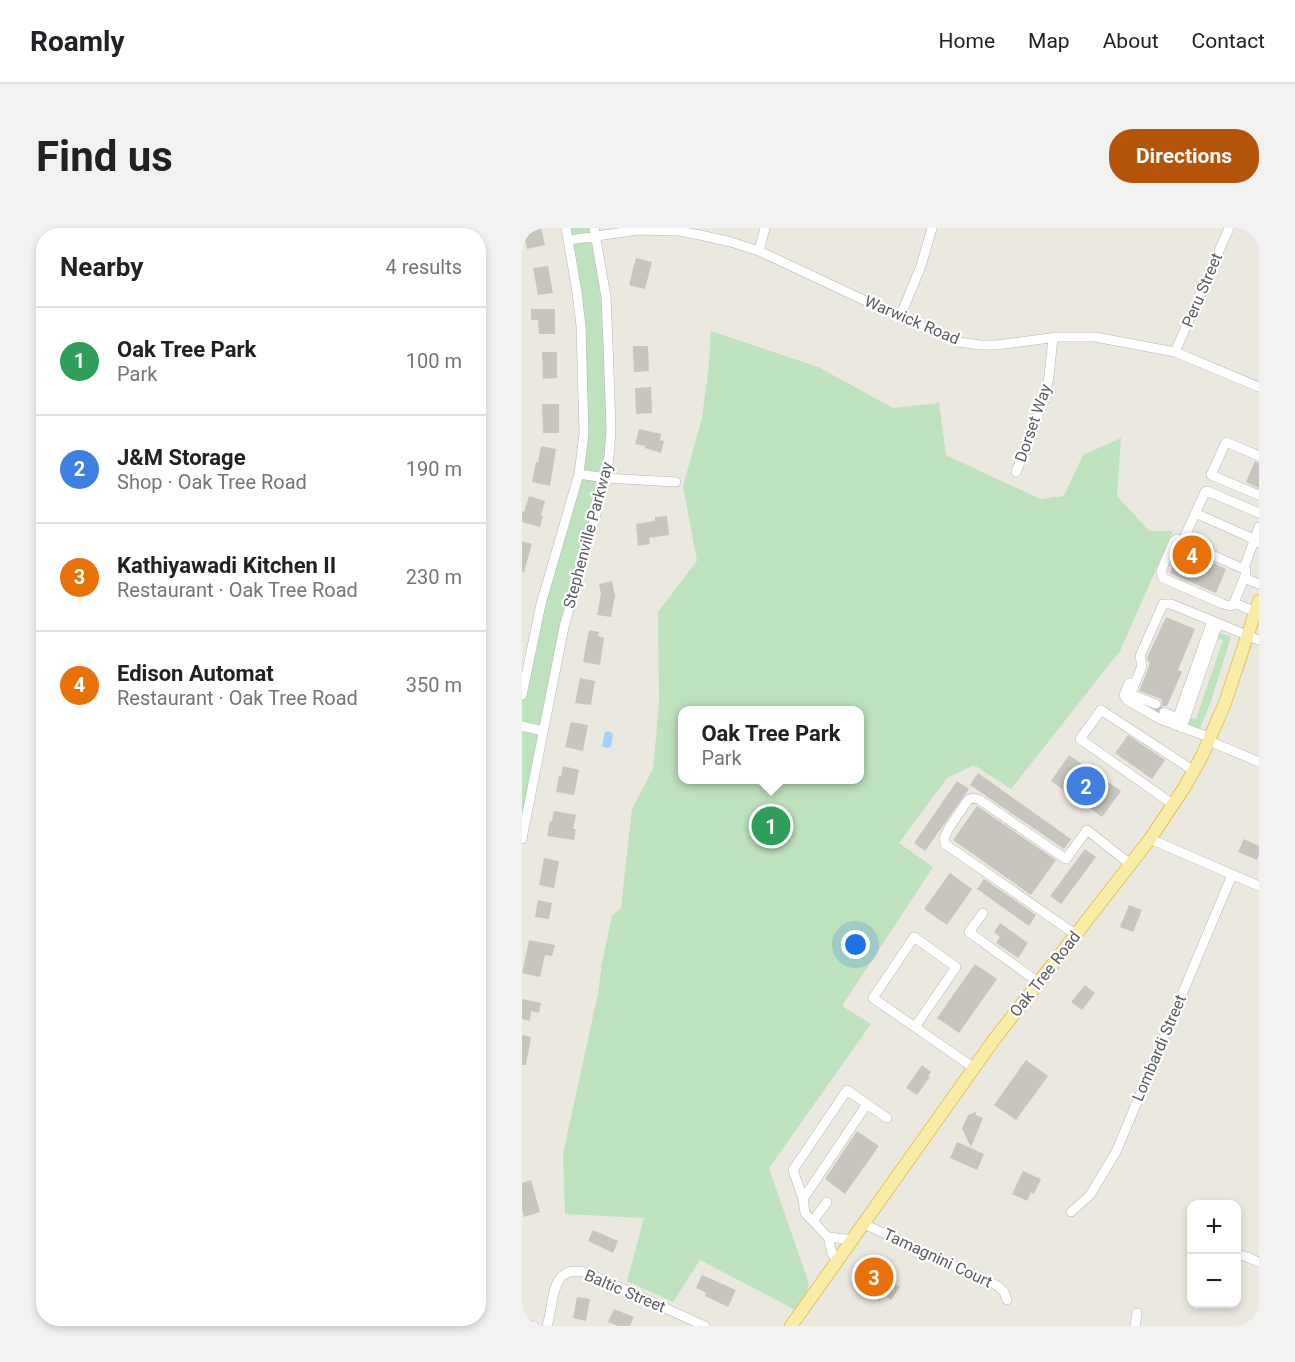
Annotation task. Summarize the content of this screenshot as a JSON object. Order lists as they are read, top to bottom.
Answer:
{
  "streets": {
    "main road": ["Oak Tree Road"],
    "street": [
      "Peru Street",
      "Warwick Road",
      "Dorset Way",
      "Stephenville Parkway",
      "Lombardi Street",
      "Tamagnini Court",
      "Baltic Street"
    ]
  },
  "crossings": [
    ["Peru Street", "Warwick Road"],
    ["Warwick Road", "Dorset Way"],
    ["Warwick Road", "Stephenville Parkway"],
    ["Oak Tree Road", "Tamagnini Court"]
  ],
  "page": {
    "header": "Roamly",
    "nav": [
      "Home",
      "Map",
      "About",
      "Contact"
    ],
    "buttons": "Directions",
    "title": "Find us",
    "heading": ["Nearby", "4 results"],
    "list": [
      {
        "mark": "1",
        "name": "Oak Tree Park",
        "note": "Park",
        "value": "100 m"
      },
      {
        "mark": "2",
        "name": "J&M Storage",
        "note": "Shop · Oak Tree Road",
        "value": "190 m"
      },
      {
        "mark": "3",
        "name": "Kathiyawadi Kitchen II",
        "note": "Restaurant · Oak Tree Road",
        "value": "230 m"
      },
      {
        "mark": "4",
        "name": "Edison Automat",
        "note": "Restaurant · Oak Tree Road",
        "value": "350 m"
      }
    ],
    "pins": [
      "4",
      "2",
      "1",
      "3"
    ],
    "popup": ["Oak Tree Park", "Park"],
    "map_buttons": ["+", "−"]
  }
}
